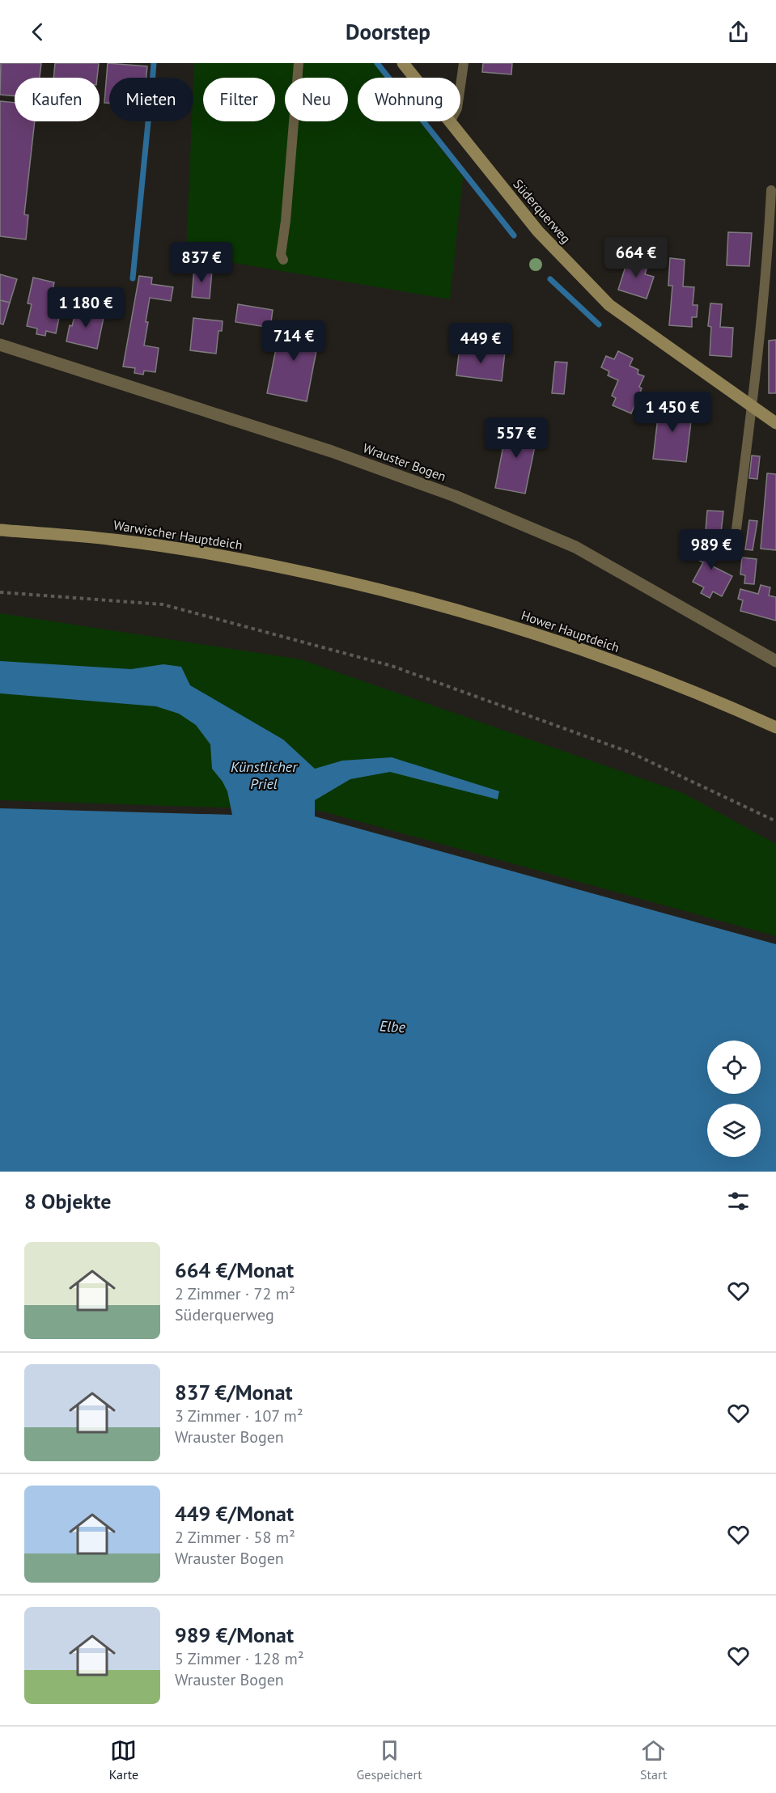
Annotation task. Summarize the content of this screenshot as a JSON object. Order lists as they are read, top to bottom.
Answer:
{
  "streets": {
    "street": [
      "Süderquerweg",
      "Wrauster Bogen",
      "Warwischer Hauptdeich",
      "Hower Hauptdeich"
    ]
  },
  "crossings": [
    ["Warwischer Hauptdeich", "Hower Hauptdeich"]
  ],
  "water": ["Künstlicher Priel", "Elbe"],
  "page": {
    "header": "Doorstep",
    "chip": [
      "Kaufen",
      "Mieten",
      "Filter",
      "Neu",
      "Wohnung"
    ],
    "price": [
      "664 €",
      "837 €",
      "1 180 €",
      "714 €",
      "449 €",
      "1 450 €",
      "557 €",
      "989 €"
    ],
    "heading": "8 Objekte",
    "list": [
      {
        "name": "664 €/Monat",
        "note": "2 Zimmer · 72 m² · Süderquerweg"
      },
      {
        "name": "837 €/Monat",
        "note": "3 Zimmer · 107 m² · Wrauster Bogen"
      },
      {
        "name": "449 €/Monat",
        "note": "2 Zimmer · 58 m² · Wrauster Bogen"
      },
      {
        "name": "989 €/Monat",
        "note": "5 Zimmer · 128 m² · Wrauster Bogen"
      }
    ],
    "tabs": ["Karte", "Gespeichert", "Start"]
  }
}
